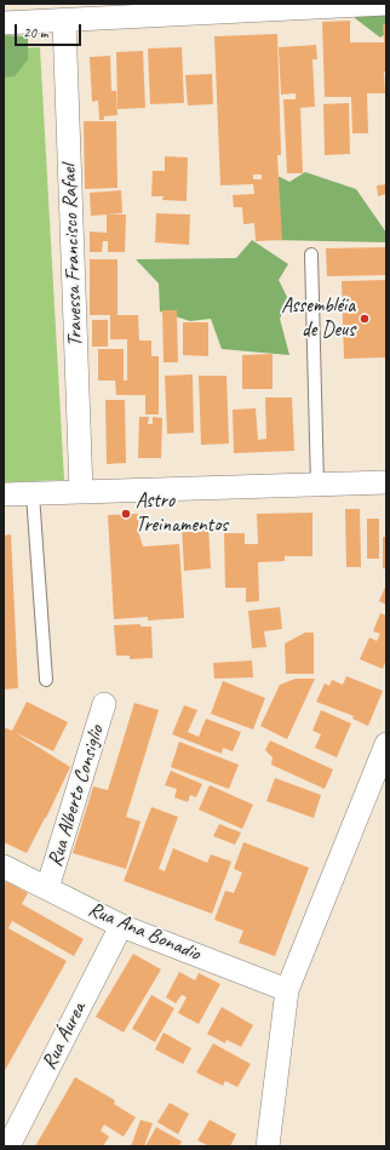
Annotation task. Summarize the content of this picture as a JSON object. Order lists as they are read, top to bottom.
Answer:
{
  "streets": {
    "street": [
      "Travessa Francisco Rafael",
      "Rua Alberto Consiglio",
      "Rua Ana Bonadio",
      "Rua Áurea"
    ]
  },
  "crossings": [
    ["Rua Alberto Consiglio", "Rua Ana Bonadio"],
    ["Rua Ana Bonadio", "Rua Áurea"]
  ],
  "places": ["Assembléia de Deus", "Astro Treinamentos"],
  "scale_bar": "20 m"
}
